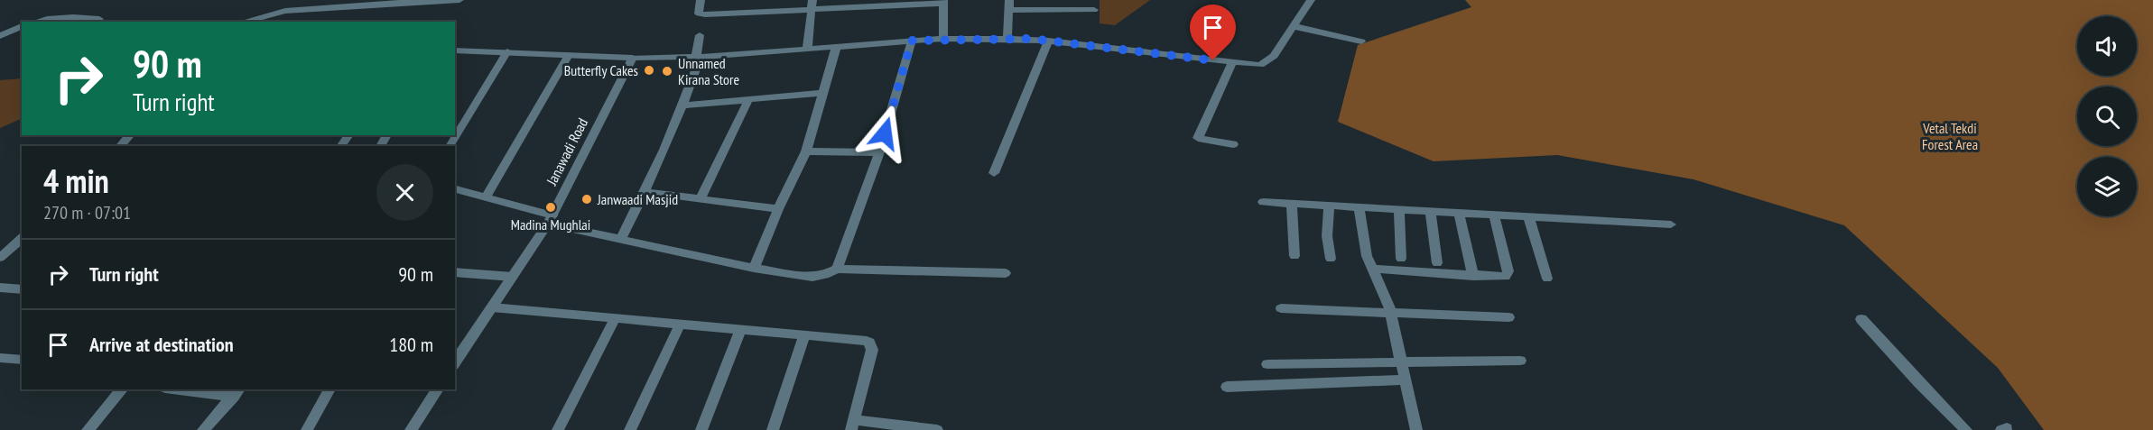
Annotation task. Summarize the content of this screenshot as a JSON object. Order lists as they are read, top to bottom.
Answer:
{
  "streets": {
    "street": ["Janawadi Road"]
  },
  "parks": ["Vetal Tekdi Forest Area"],
  "places": [
    "Butterfly Cakes",
    "Unnamed Kirana Store",
    "Janwaadi Masjid",
    "Madina Mughlai"
  ],
  "page": {
    "turn": ["90 m", "Turn right"],
    "heading": ["4 min", "270 m · 07:01"],
    "list": [
      {
        "name": "Turn right",
        "value": "90 m"
      },
      {
        "name": "Arrive at destination",
        "value": "180 m"
      }
    ]
  }
}
